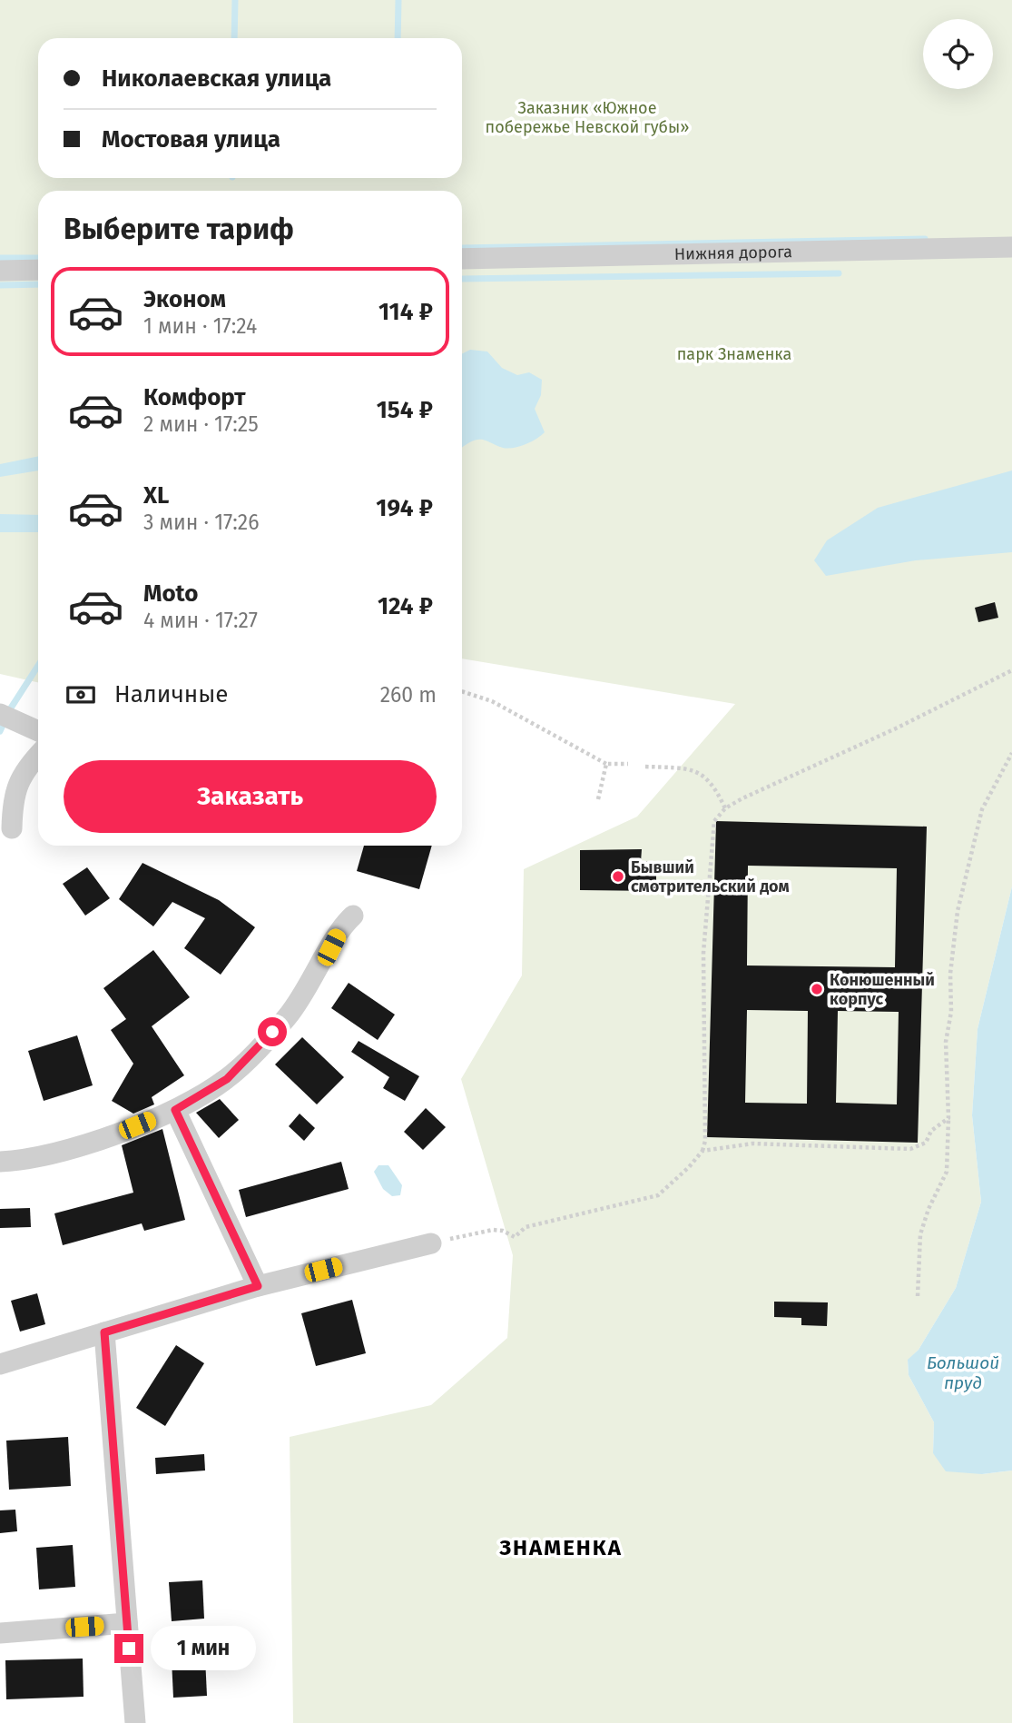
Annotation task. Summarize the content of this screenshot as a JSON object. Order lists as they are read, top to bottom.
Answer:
{
  "streets": {
    "street": ["Нижняя дорога"]
  },
  "districts": ["ЗНАМЕНКА"],
  "water": ["Большой пруд"],
  "parks": ["Заказник «Южное побережье Невской губы»", "парк Знаменка"],
  "places": ["Бывший смотрительский дом", "Конюшенный корпус"],
  "page": {
    "banner": ["Николаевская улица", "Мостовая улица"],
    "heading": "Выберите тариф",
    "list": [
      {
        "name": "Эконом",
        "note": "1 мин · 17:24",
        "value": "114 ₽"
      },
      {
        "name": "Комфорт",
        "note": "2 мин · 17:25",
        "value": "154 ₽"
      },
      {
        "name": "XL",
        "note": "3 мин · 17:26",
        "value": "194 ₽"
      },
      {
        "name": "Moto",
        "note": "4 мин · 17:27",
        "value": "124 ₽"
      }
    ],
    "pay": ["Наличные", "260 m"],
    "buttons": "Заказать",
    "bubble": "1 мин"
  }
}
